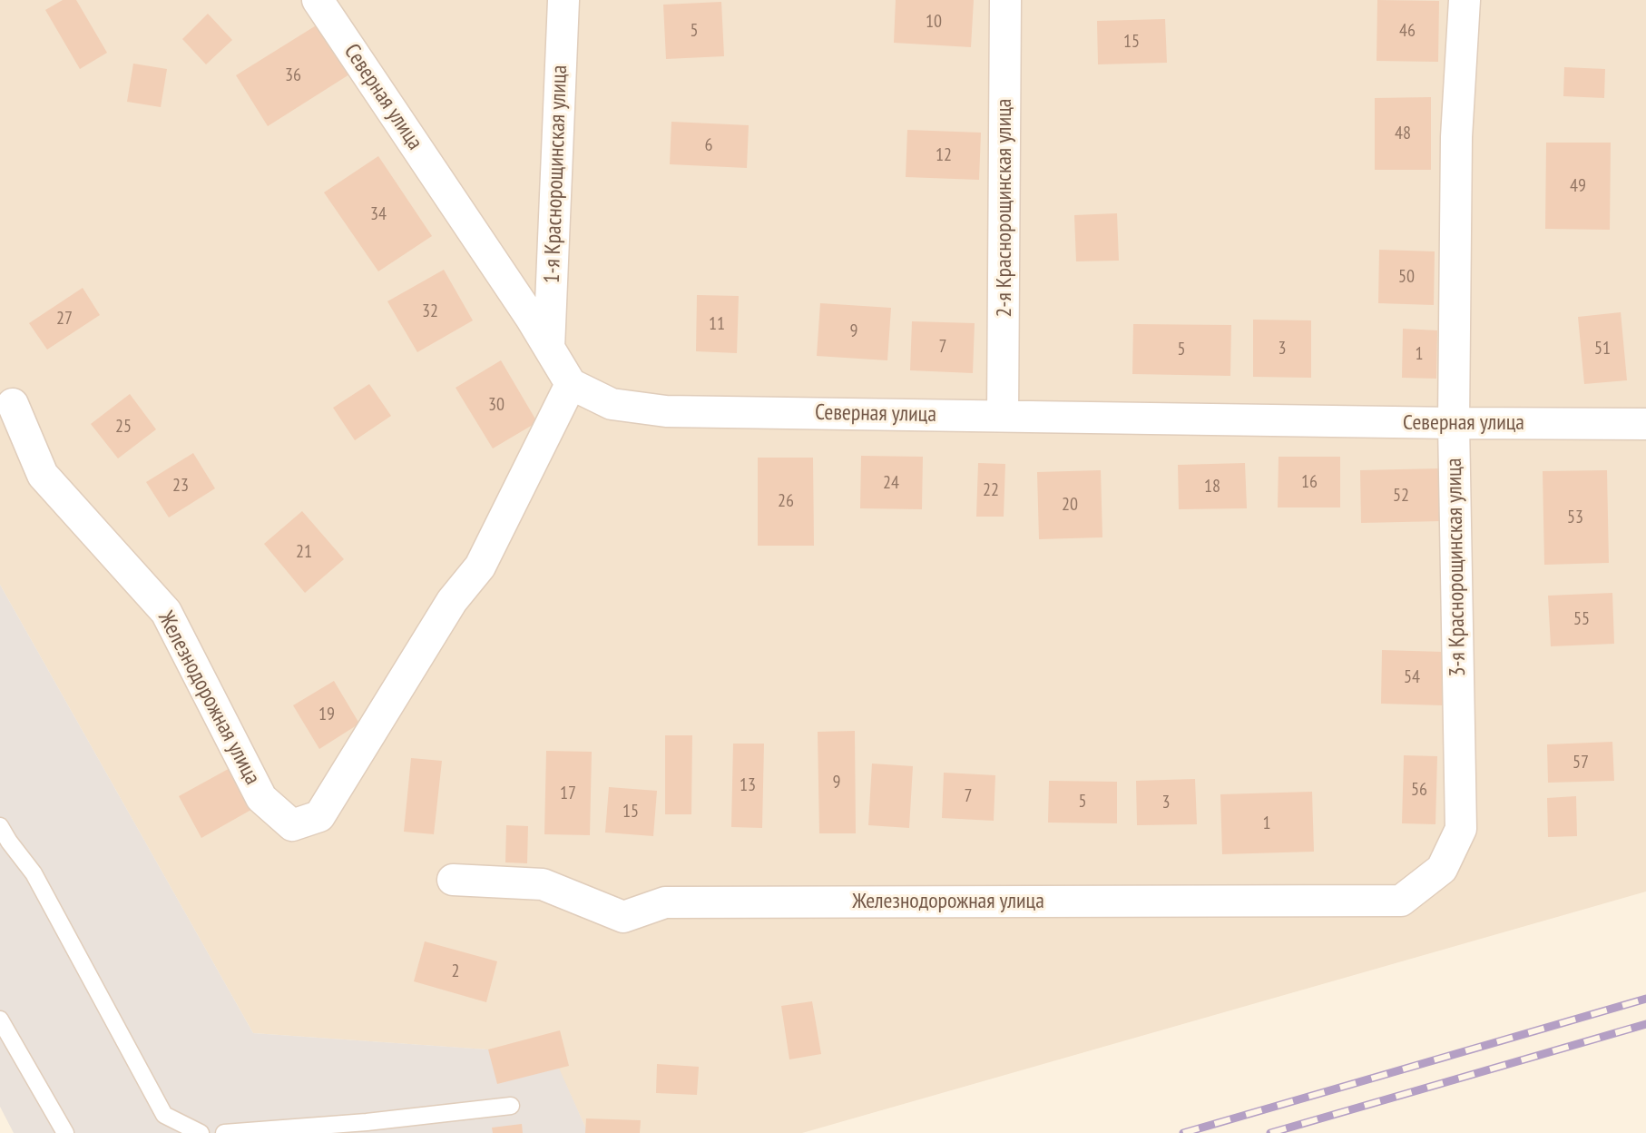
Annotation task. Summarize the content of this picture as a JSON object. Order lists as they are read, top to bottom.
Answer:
{
  "streets": {
    "street": [
      "Северная улица",
      "1-я Краснорощинская улица",
      "2-я Краснорощинская улица",
      "3-я Краснорощинская улица",
      "Железнодорожная улица"
    ]
  },
  "crossings": [
    ["Северная улица", "1-я Краснорощинская улица"],
    ["Северная улица", "2-я Краснорощинская улица"],
    ["Северная улица", "3-я Краснорощинская улица"],
    ["Северная улица", "Железнодорожная улица"],
    ["3-я Краснорощинская улица", "Железнодорожная улица"]
  ],
  "house_numbers": [
    "10",
    "5",
    "46",
    "15",
    "36",
    "48",
    "6",
    "12",
    "49",
    "34",
    "50",
    "32",
    "27",
    "11",
    "9",
    "7",
    "3",
    "51",
    "5",
    "1",
    "30",
    "25",
    "16",
    "24",
    "23",
    "18",
    "22",
    "52",
    "26",
    "20",
    "53",
    "21",
    "55",
    "54",
    "19",
    "57",
    "9",
    "13",
    "56",
    "17",
    "7",
    "5",
    "3",
    "15",
    "1",
    "2"
  ]
}
